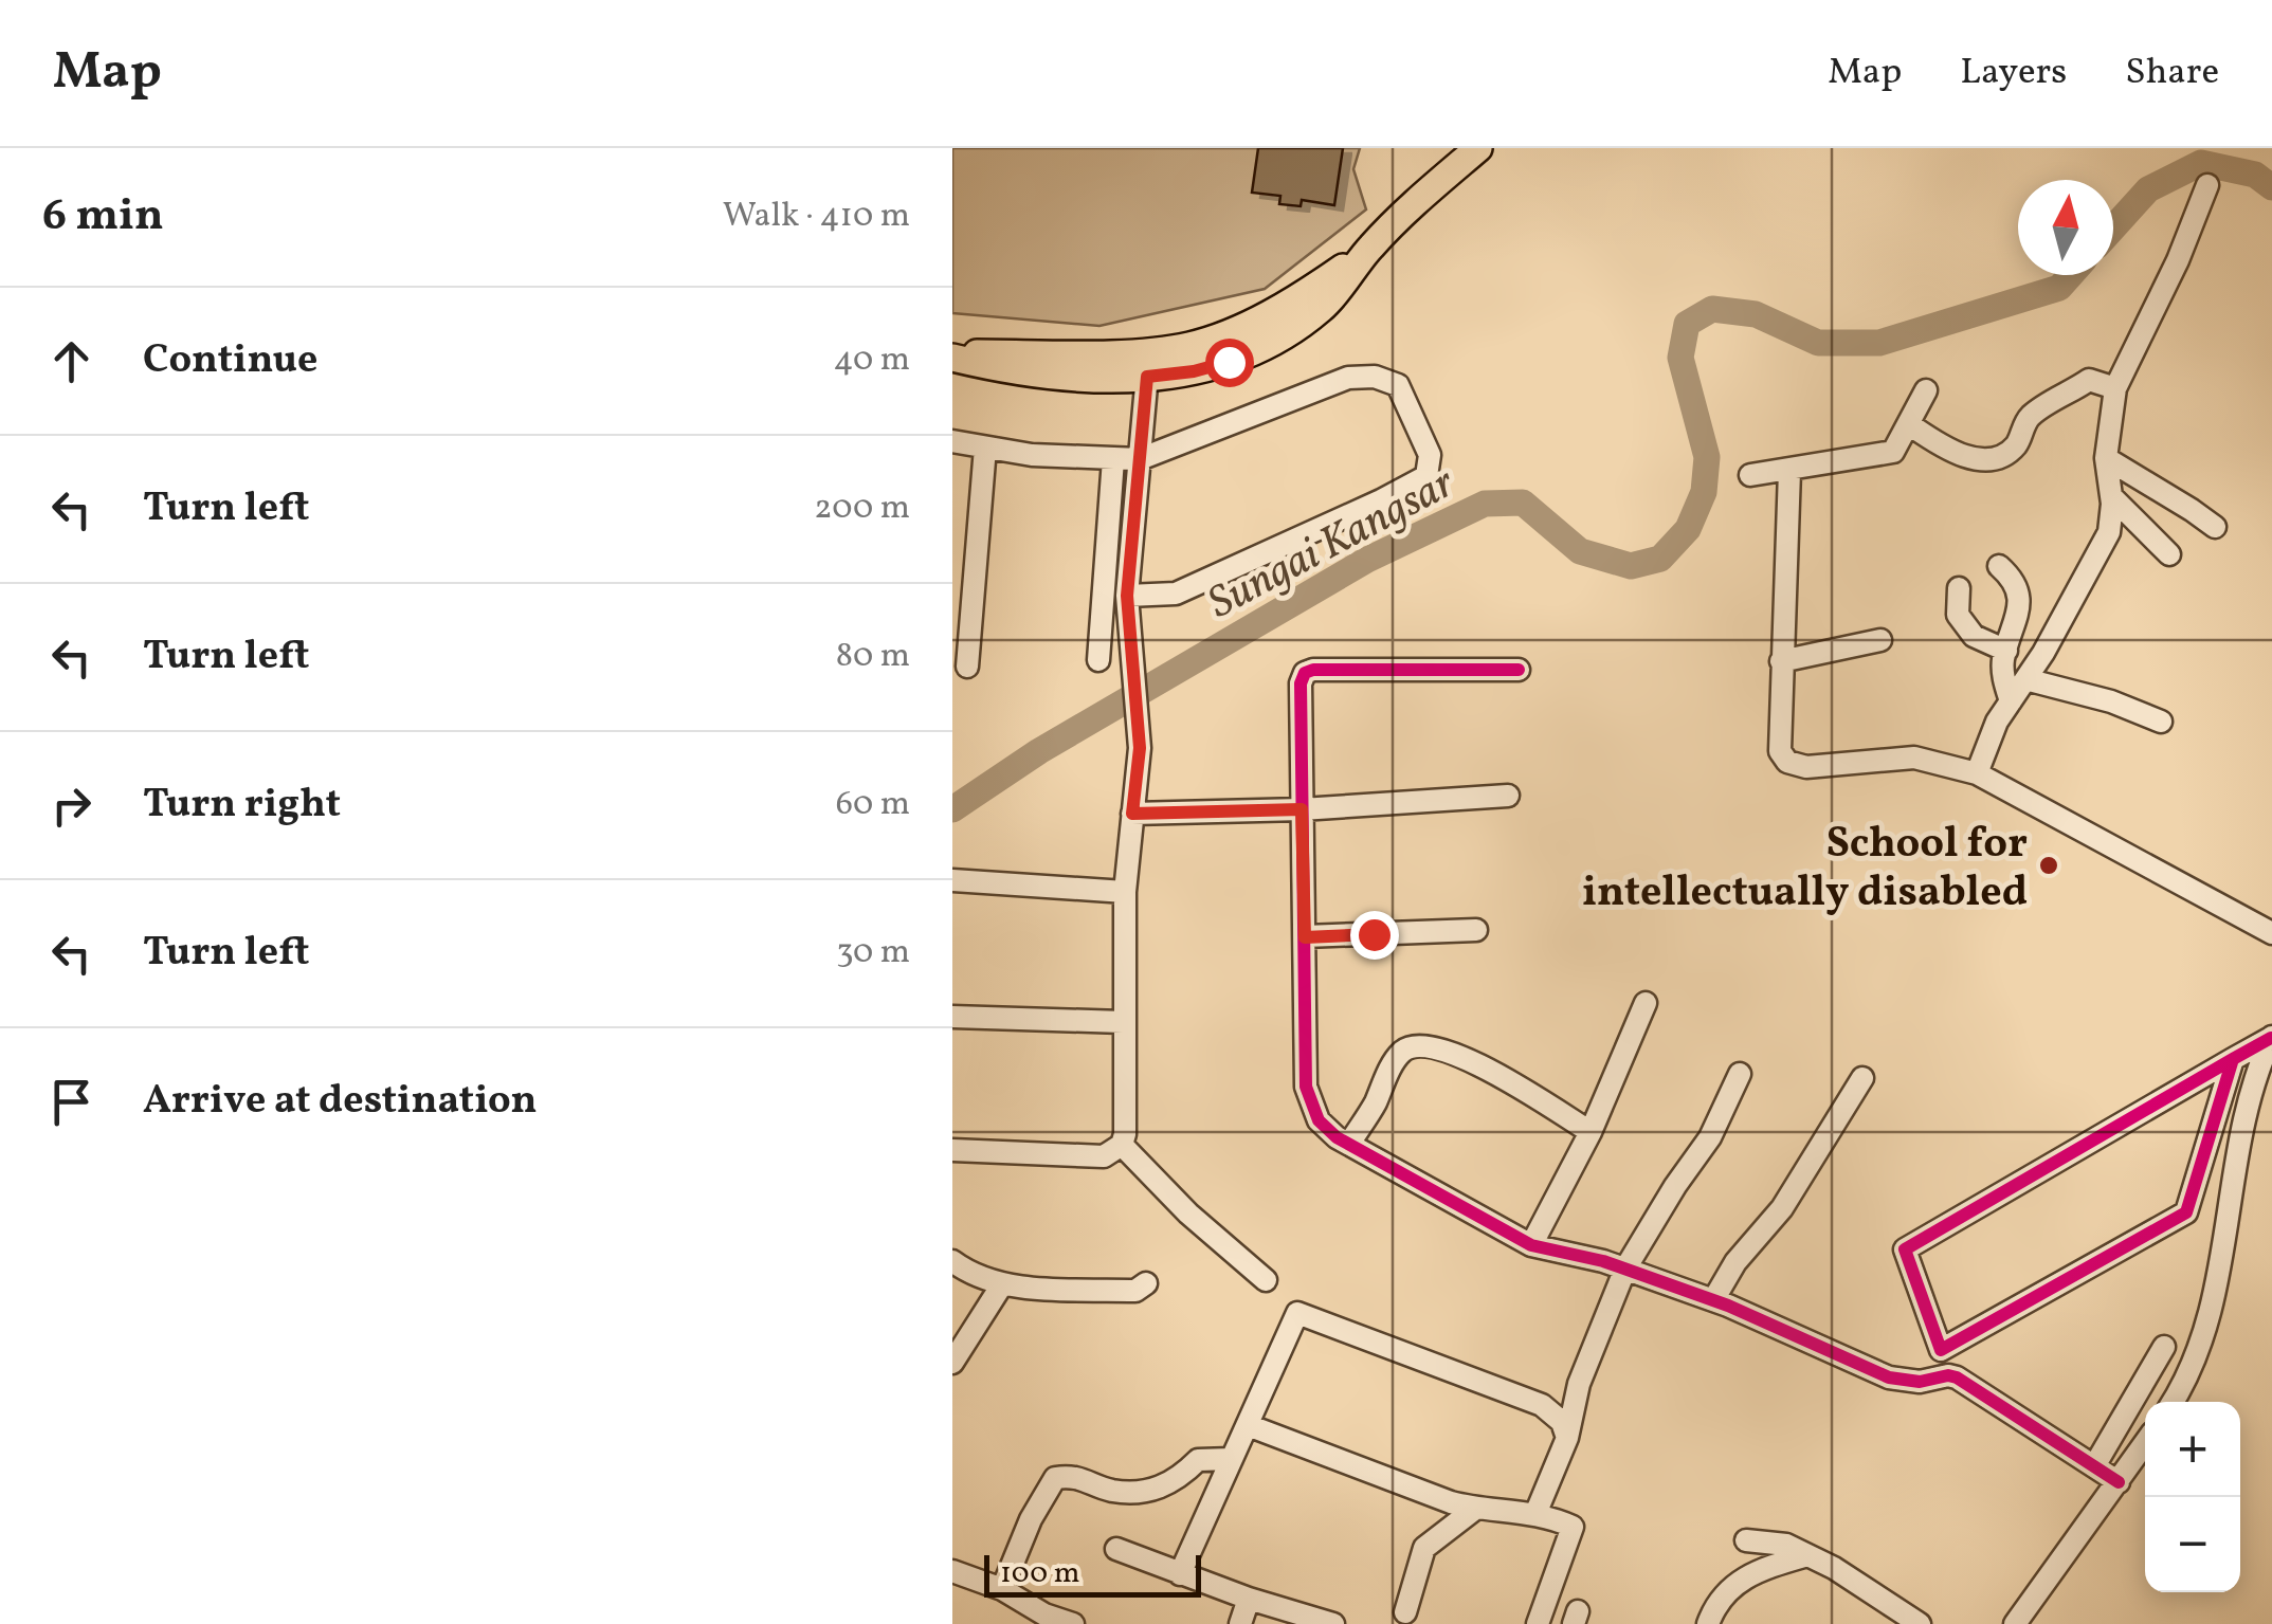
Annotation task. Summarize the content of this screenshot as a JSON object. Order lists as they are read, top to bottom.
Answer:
{
  "water": ["Sungai Kangsar"],
  "places": ["School for intellectually disabled"],
  "scale_bar": "100 m",
  "north": "top",
  "page": {
    "header": "Map",
    "nav": ["Map", "Layers", "Share"],
    "heading": ["6 min", "Walk · 410 m"],
    "list": [
      ["Continue", "40 m"],
      ["Turn left", "200 m"],
      ["Turn left", "80 m"],
      ["Turn right", "60 m"],
      ["Turn left", "30 m"],
      "Arrive at destination"
    ],
    "map_buttons": ["+", "−"],
    "scale": "100 m"
  }
}
